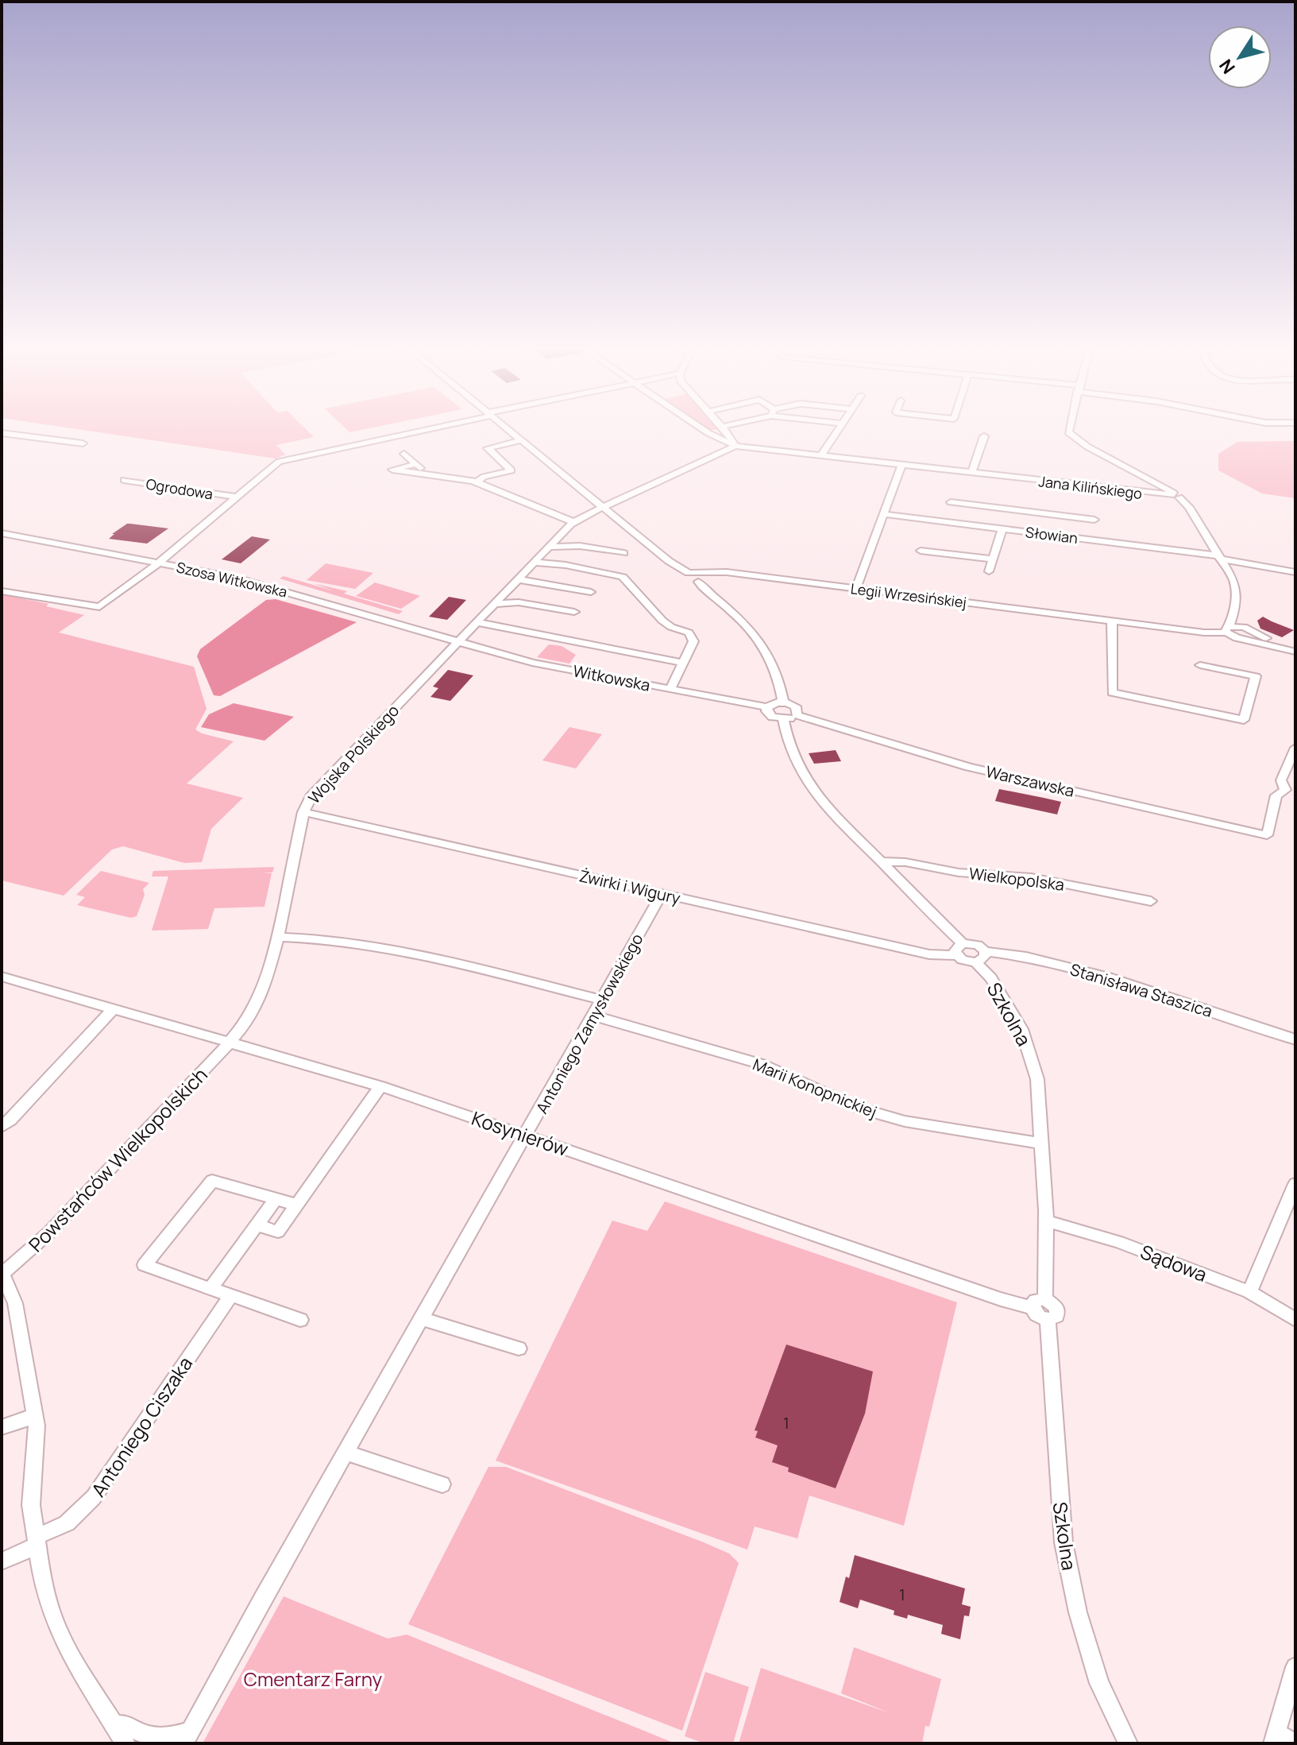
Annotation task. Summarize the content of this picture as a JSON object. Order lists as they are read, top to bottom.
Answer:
{
  "streets": {
    "street": [
      "Jana Kilińskiego",
      "Ogrodowa",
      "Słowian",
      "Szosa Witkowska",
      "Legii Wrzesińskiej",
      "Witkowska",
      "Wojska Polskiego",
      "Warszawska",
      "Wielkopolska",
      "Żwirki i Wigury",
      "Stanisława Staszica",
      "Szkolna",
      "Antoniego Zamysłowskiego",
      "Marii Konopnickiej",
      "Kosynierów",
      "Powstańców Wielkopolskich",
      "Sądowa",
      "Antoniego Ciszaka"
    ]
  },
  "crossings": [
    ["Jana Kilińskiego", "Wojska Polskiego"],
    ["Ogrodowa", "Szosa Witkowska"],
    ["Szosa Witkowska", "Witkowska"],
    ["Szosa Witkowska", "Wojska Polskiego"],
    ["Witkowska", "Wojska Polskiego"],
    ["Wojska Polskiego", "Żwirki i Wigury"],
    ["Wojska Polskiego", "Kosynierów"],
    ["Wojska Polskiego", "Powstańców Wielkopolskich"],
    ["Żwirki i Wigury", "Stanisława Staszica"],
    ["Żwirki i Wigury", "Szkolna"],
    ["Żwirki i Wigury", "Antoniego Zamysłowskiego"],
    ["Stanisława Staszica", "Szkolna"],
    ["Szkolna", "Marii Konopnickiej"],
    ["Szkolna", "Kosynierów"],
    ["Szkolna", "Sądowa"],
    ["Antoniego Zamysłowskiego", "Marii Konopnickiej"],
    ["Antoniego Zamysłowskiego", "Kosynierów"],
    ["Kosynierów", "Powstańców Wielkopolskich"]
  ],
  "parks": ["Cmentarz Farny"],
  "house_numbers": ["1", "1"],
  "north": "bottom left"
}
